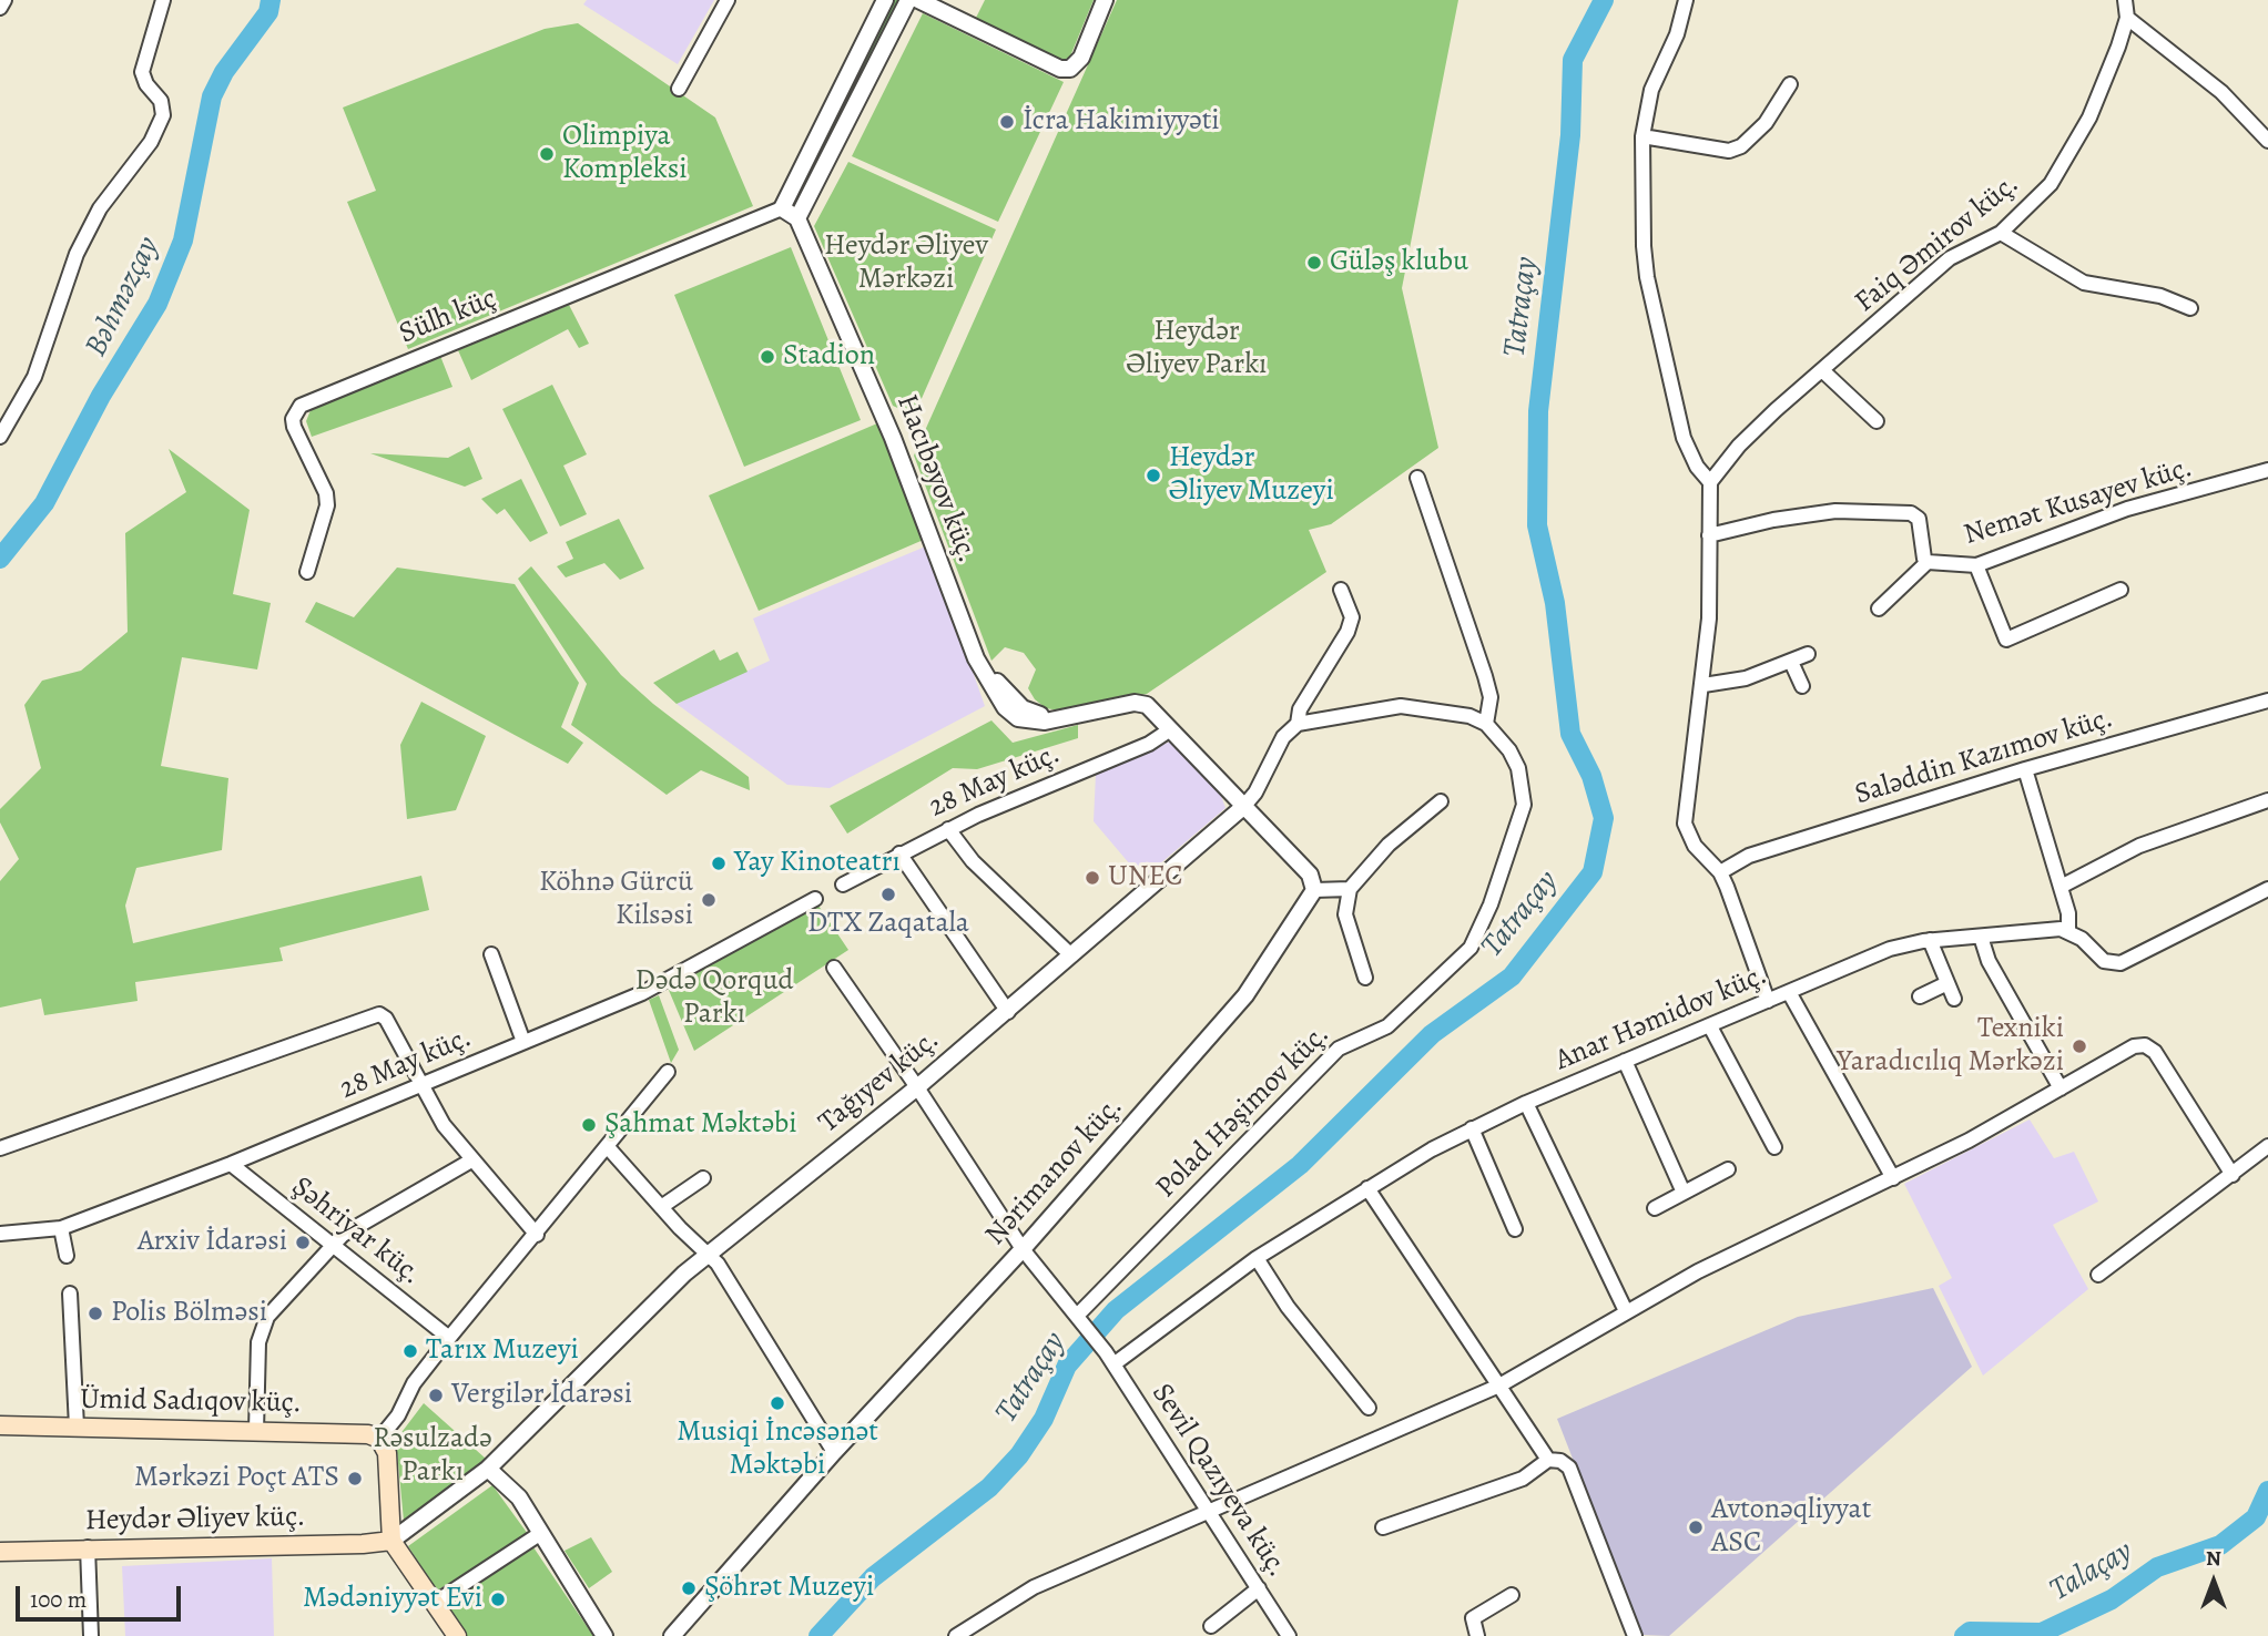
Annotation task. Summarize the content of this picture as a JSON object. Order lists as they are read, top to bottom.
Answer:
{
  "streets": {
    "main road": ["Ümid Sadıqov küç.", "Heydər Əliyev küç."],
    "street": [
      "Faiq Əmirov küç.",
      "Sülh küç",
      "Hacıbəyov küç.",
      "Nemət Kusayev küç.",
      "Saləddin Kazımov küç.",
      "28 May küç.",
      "Anar Həmidov küç.",
      "Tağıyev küç.",
      "Polad Həşimov küç.",
      "Nərimanov küç.",
      "Şəhriyar küç.",
      "Sevil Qazıyeva küç."
    ]
  },
  "crossings": [
    ["Hacıbəyov küç.", "28 May küç."],
    ["28 May küç.", "Şəhriyar küç."],
    ["Anar Həmidov küç.", "Sevil Qazıyeva küç."],
    ["Tağıyev küç.", "Heydər Əliyev küç."],
    ["Polad Həşimov küç.", "Sevil Qazıyeva küç."]
  ],
  "water": ["Bəhməzçay", "Tatraçay", "Talaçay"],
  "parks": [
    "Heydər Əliyev Mərkəzi",
    "Heydər Əliyev Parkı",
    "Dədə Qorqud Parkı",
    "Rəsulzadə Parkı"
  ],
  "places": [
    "İcra Hakimiyyəti",
    "Olimpiya Kompleksi",
    "Güləş klubu",
    "Stadion",
    "Heydər Əliyev Muzeyi",
    "Yay Kinoteatrı",
    "UNEC",
    "DTX Zaqatala",
    "Köhnə Gürcü Kilsəsi",
    "Texniki Yaradıcılıq Mərkəzi",
    "Şahmat Məktəbi",
    "Arxiv İdarəsi",
    "Polis Bölməsi",
    "Tarıx Muzeyi",
    "Vergilər İdarəsi",
    "Musiqi İncəsənət Məktəbi",
    "Mərkəzi Poçt ATS",
    "Avtonəqliyyat ASC",
    "Şöhrət Muzeyi",
    "Mədəniyyət Evi"
  ],
  "scale_bar": "100 m",
  "north": "top"
}
